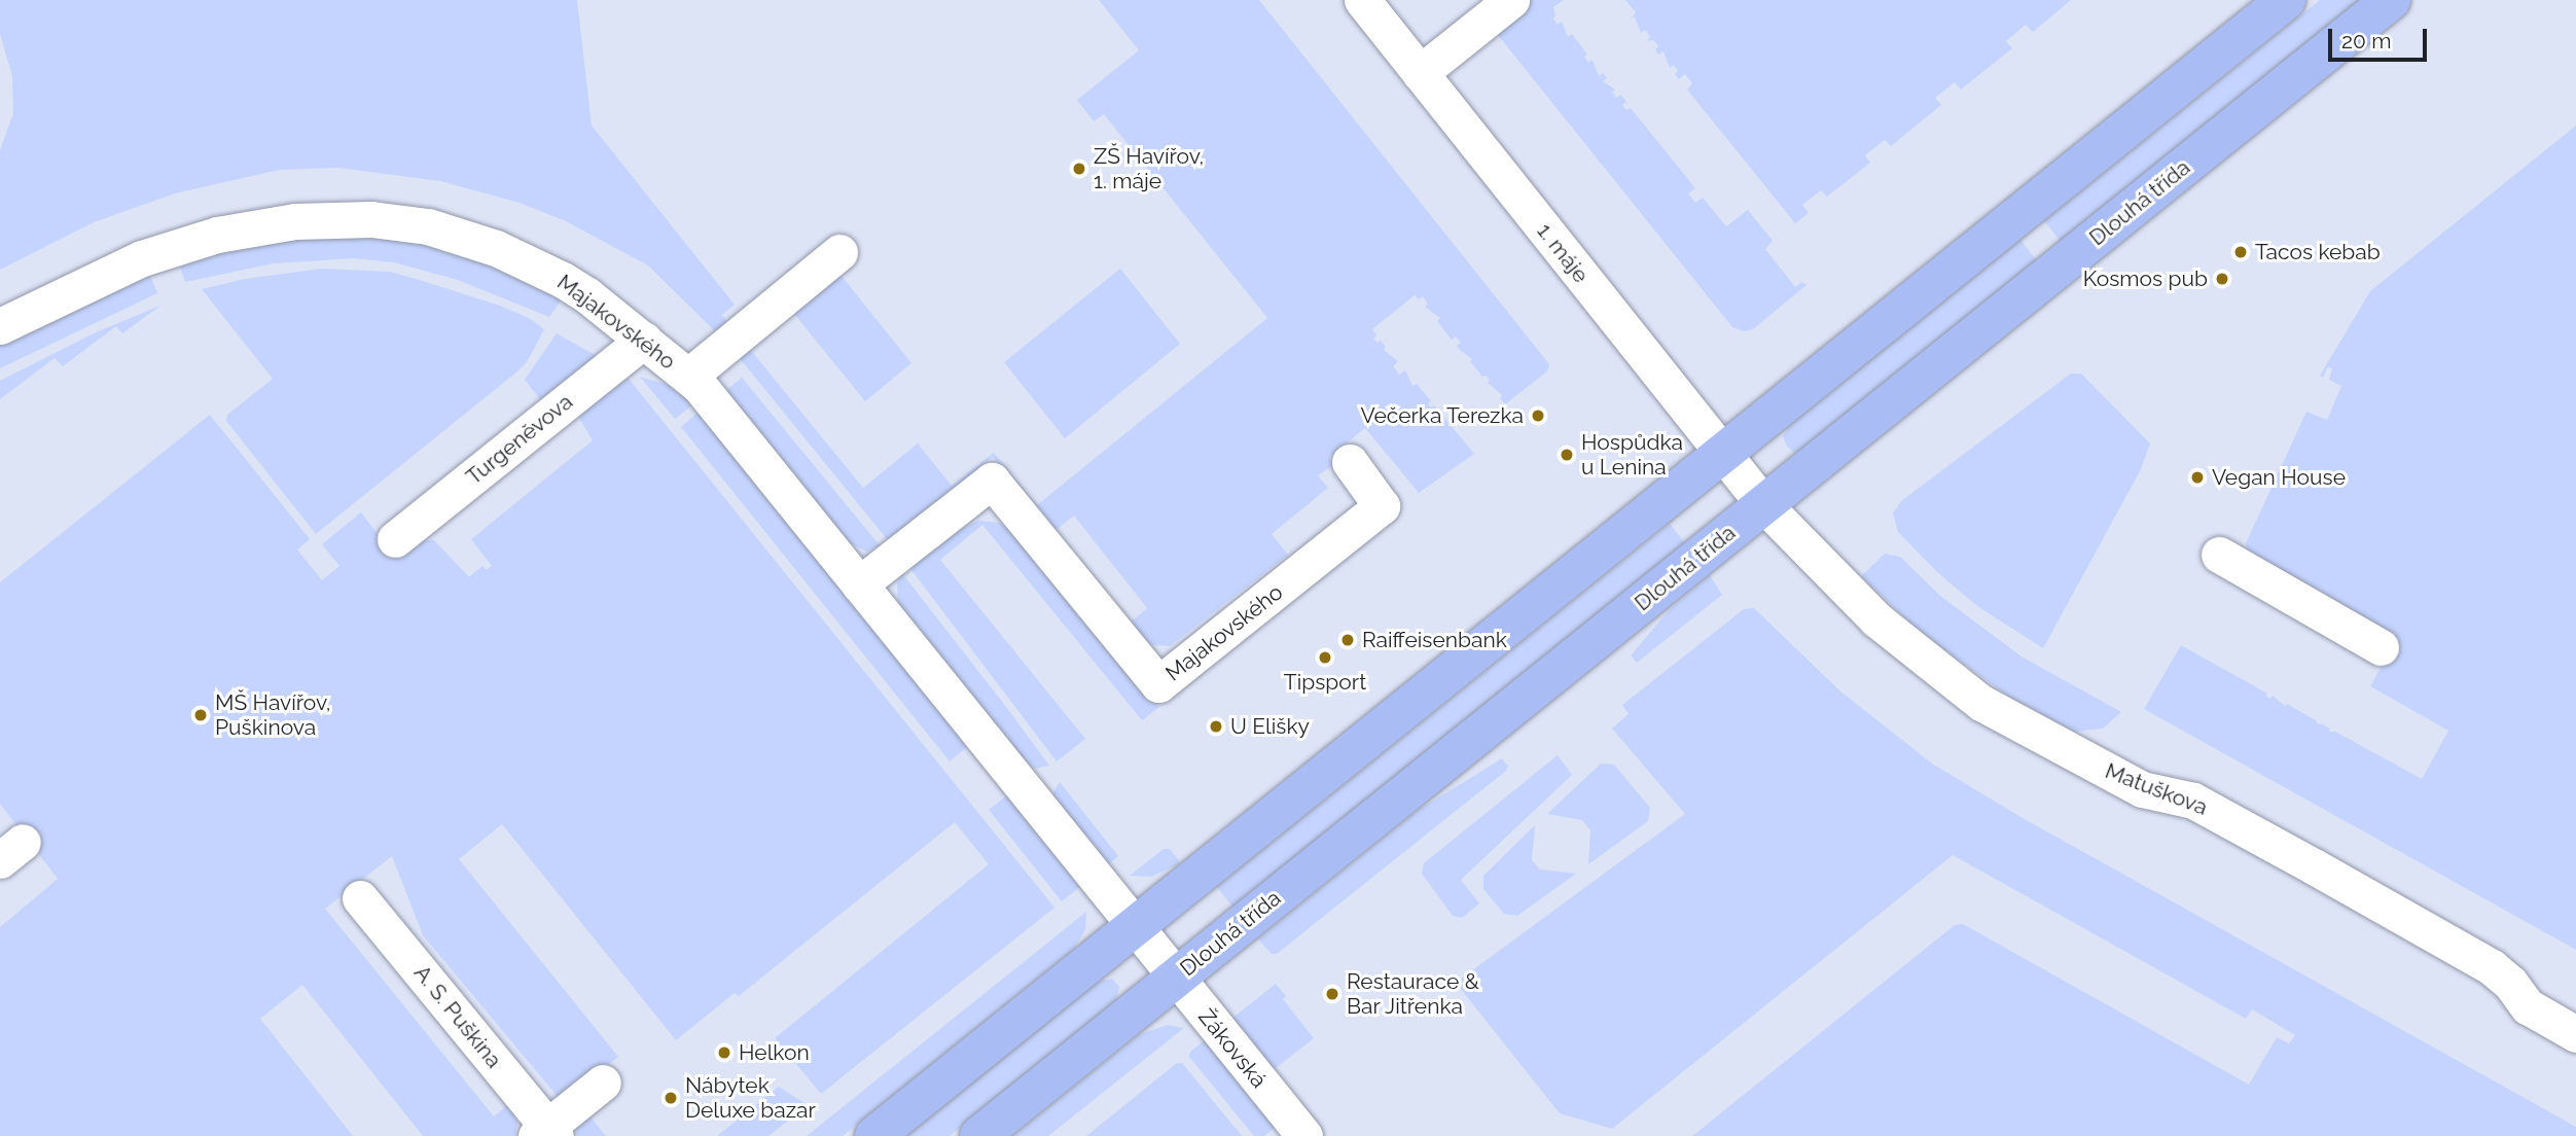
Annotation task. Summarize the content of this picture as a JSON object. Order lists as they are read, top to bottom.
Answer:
{
  "streets": {
    "main road": ["Dlouhá třída"],
    "street": [
      "1. máje",
      "Majakovského",
      "Turgeněvova",
      "Matuškova",
      "A. S. Puškina",
      "Žákovská"
    ]
  },
  "crossings": [
    ["Dlouhá třída", "1. máje"],
    ["Dlouhá třída", "Matuškova"],
    ["Dlouhá třída", "Žákovská"],
    ["1. máje", "Matuškova"],
    ["Majakovského", "Turgeněvova"],
    ["Majakovského", "Žákovská"]
  ],
  "places": [
    "ZŠ Havířov, 1. máje",
    "Tacos kebab",
    "Kosmos pub",
    "Večerka Terezka",
    "Hospůdka u Lenina",
    "Vegan House",
    "Raiffeisenbank",
    "Tipsport",
    "MŠ Havířov, Puškinova",
    "U Elišky",
    "Restaurace & Bar Jitřenka",
    "Helkon",
    "Nábytek Deluxe bazar"
  ],
  "scale_bar": "20 m"
}
